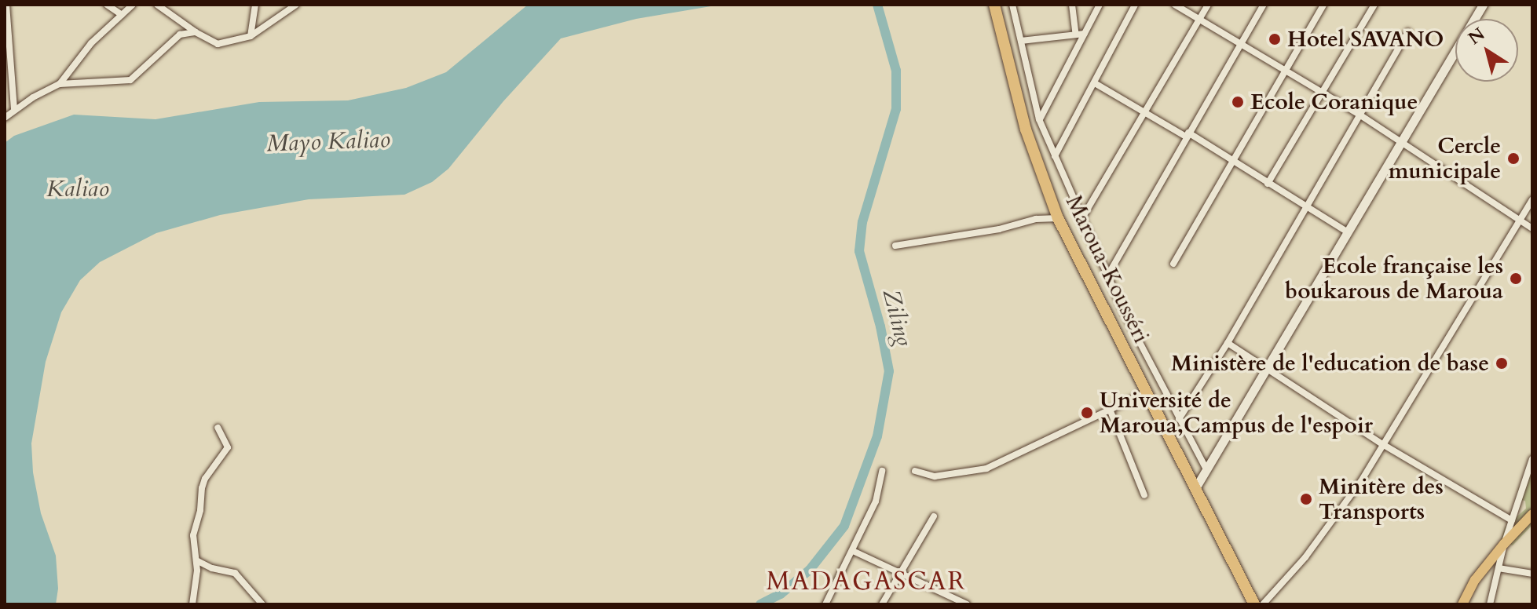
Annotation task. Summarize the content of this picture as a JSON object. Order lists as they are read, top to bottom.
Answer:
{
  "streets": {
    "highway": ["Maroua-Kousséri"]
  },
  "districts": ["MADAGASCAR"],
  "water": ["Mayo Kaliao", "Kaliao", "Ziling"],
  "places": [
    "Hotel SAVANO",
    "Ecole Coranique",
    "Cercle municipale",
    "Ecole française les boukarous de Maroua",
    "Ministère de l'education de base",
    "Université de Maroua,Campus de l'espoir",
    "Minitère des Transports"
  ],
  "north": "top left"
}
